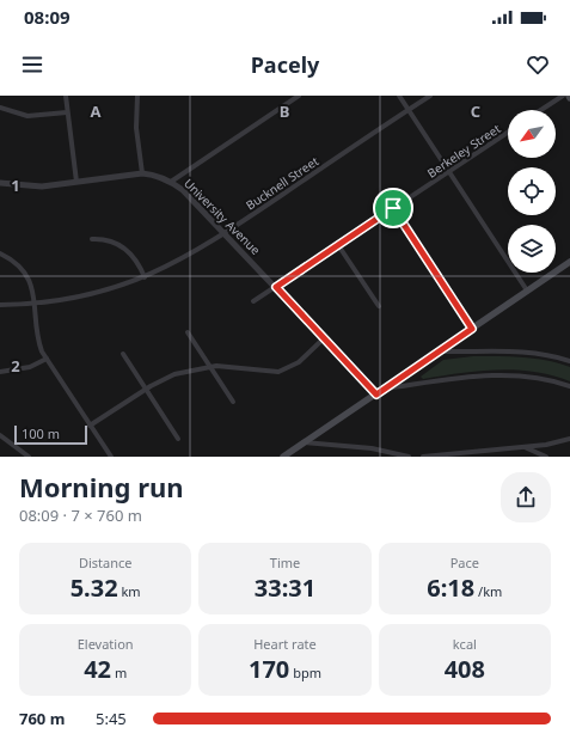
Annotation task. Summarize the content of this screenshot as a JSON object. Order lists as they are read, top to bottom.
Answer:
{
  "streets": {
    "street": ["Berkeley Street", "Bucknell Street", "University Avenue"]
  },
  "crossings": [
    ["Berkeley Street", "University Avenue"],
    ["Bucknell Street", "University Avenue"]
  ],
  "scale_bar": "100 m",
  "north": "bottom left",
  "page": {
    "status": "08:09",
    "header": "Pacely",
    "scale": "100 m",
    "heading": ["Morning run", "08:09 · 7 × 760 m"],
    "stats": [
      ["Distance", "5.32 km"],
      ["Time", "33:31"],
      ["Pace", "6:18 /km"],
      ["Elevation", "42 m"],
      ["Heart rate", "170 bpm"],
      ["kcal", "408"]
    ],
    "list": [
      {
        "name": "760 m",
        "note": "5:45"
      }
    ]
  },
  "grid": {
    "columns": ["A", "B", "C"],
    "rows": ["1", "2"]
  }
}
